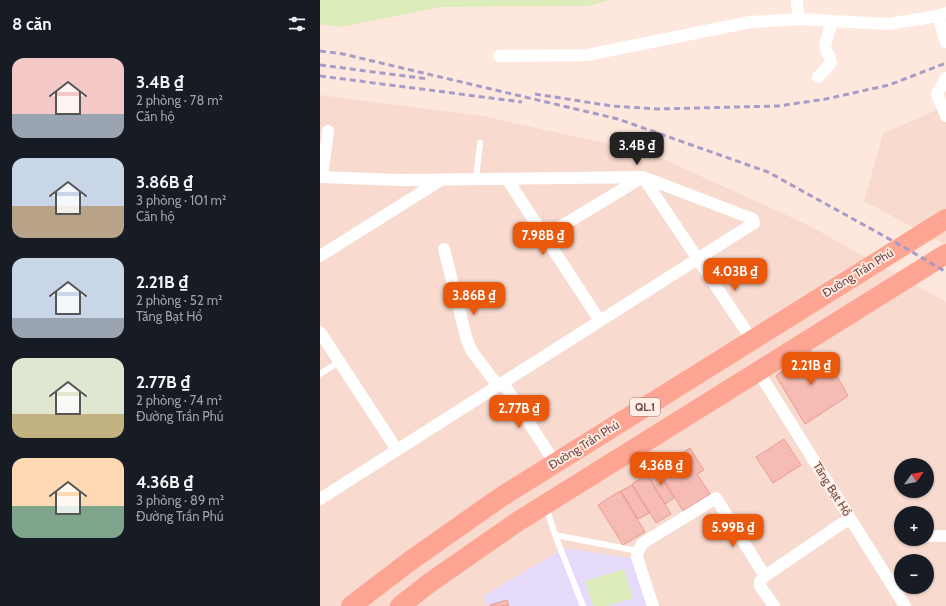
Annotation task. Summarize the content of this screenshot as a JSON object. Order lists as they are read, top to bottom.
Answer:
{
  "streets": {
    "highway": ["Đường Trần Phú", "QL.1"],
    "street": ["Tăng Bạt Hổ"]
  },
  "crossings": [
    ["QL.1", "Tăng Bạt Hổ"]
  ],
  "north": "top right",
  "page": {
    "heading": "8 căn",
    "list": [
      {
        "name": "3.4B ₫",
        "note": "2 phòng · 78 m² · Căn hộ"
      },
      {
        "name": "3.86B ₫",
        "note": "3 phòng · 101 m² · Căn hộ"
      },
      {
        "name": "2.21B ₫",
        "note": "2 phòng · 52 m² · Tăng Bạt Hổ"
      },
      {
        "name": "2.77B ₫",
        "note": "2 phòng · 74 m² · Đường Trần Phú"
      },
      {
        "name": "4.36B ₫",
        "note": "3 phòng · 89 m² · Đường Trần Phú"
      }
    ],
    "price": [
      "3.4B ₫",
      "7.98B ₫",
      "4.03B ₫",
      "3.86B ₫",
      "2.21B ₫",
      "2.77B ₫",
      "4.36B ₫",
      "5.99B ₫"
    ],
    "map_buttons": ["+", "−"]
  }
}
